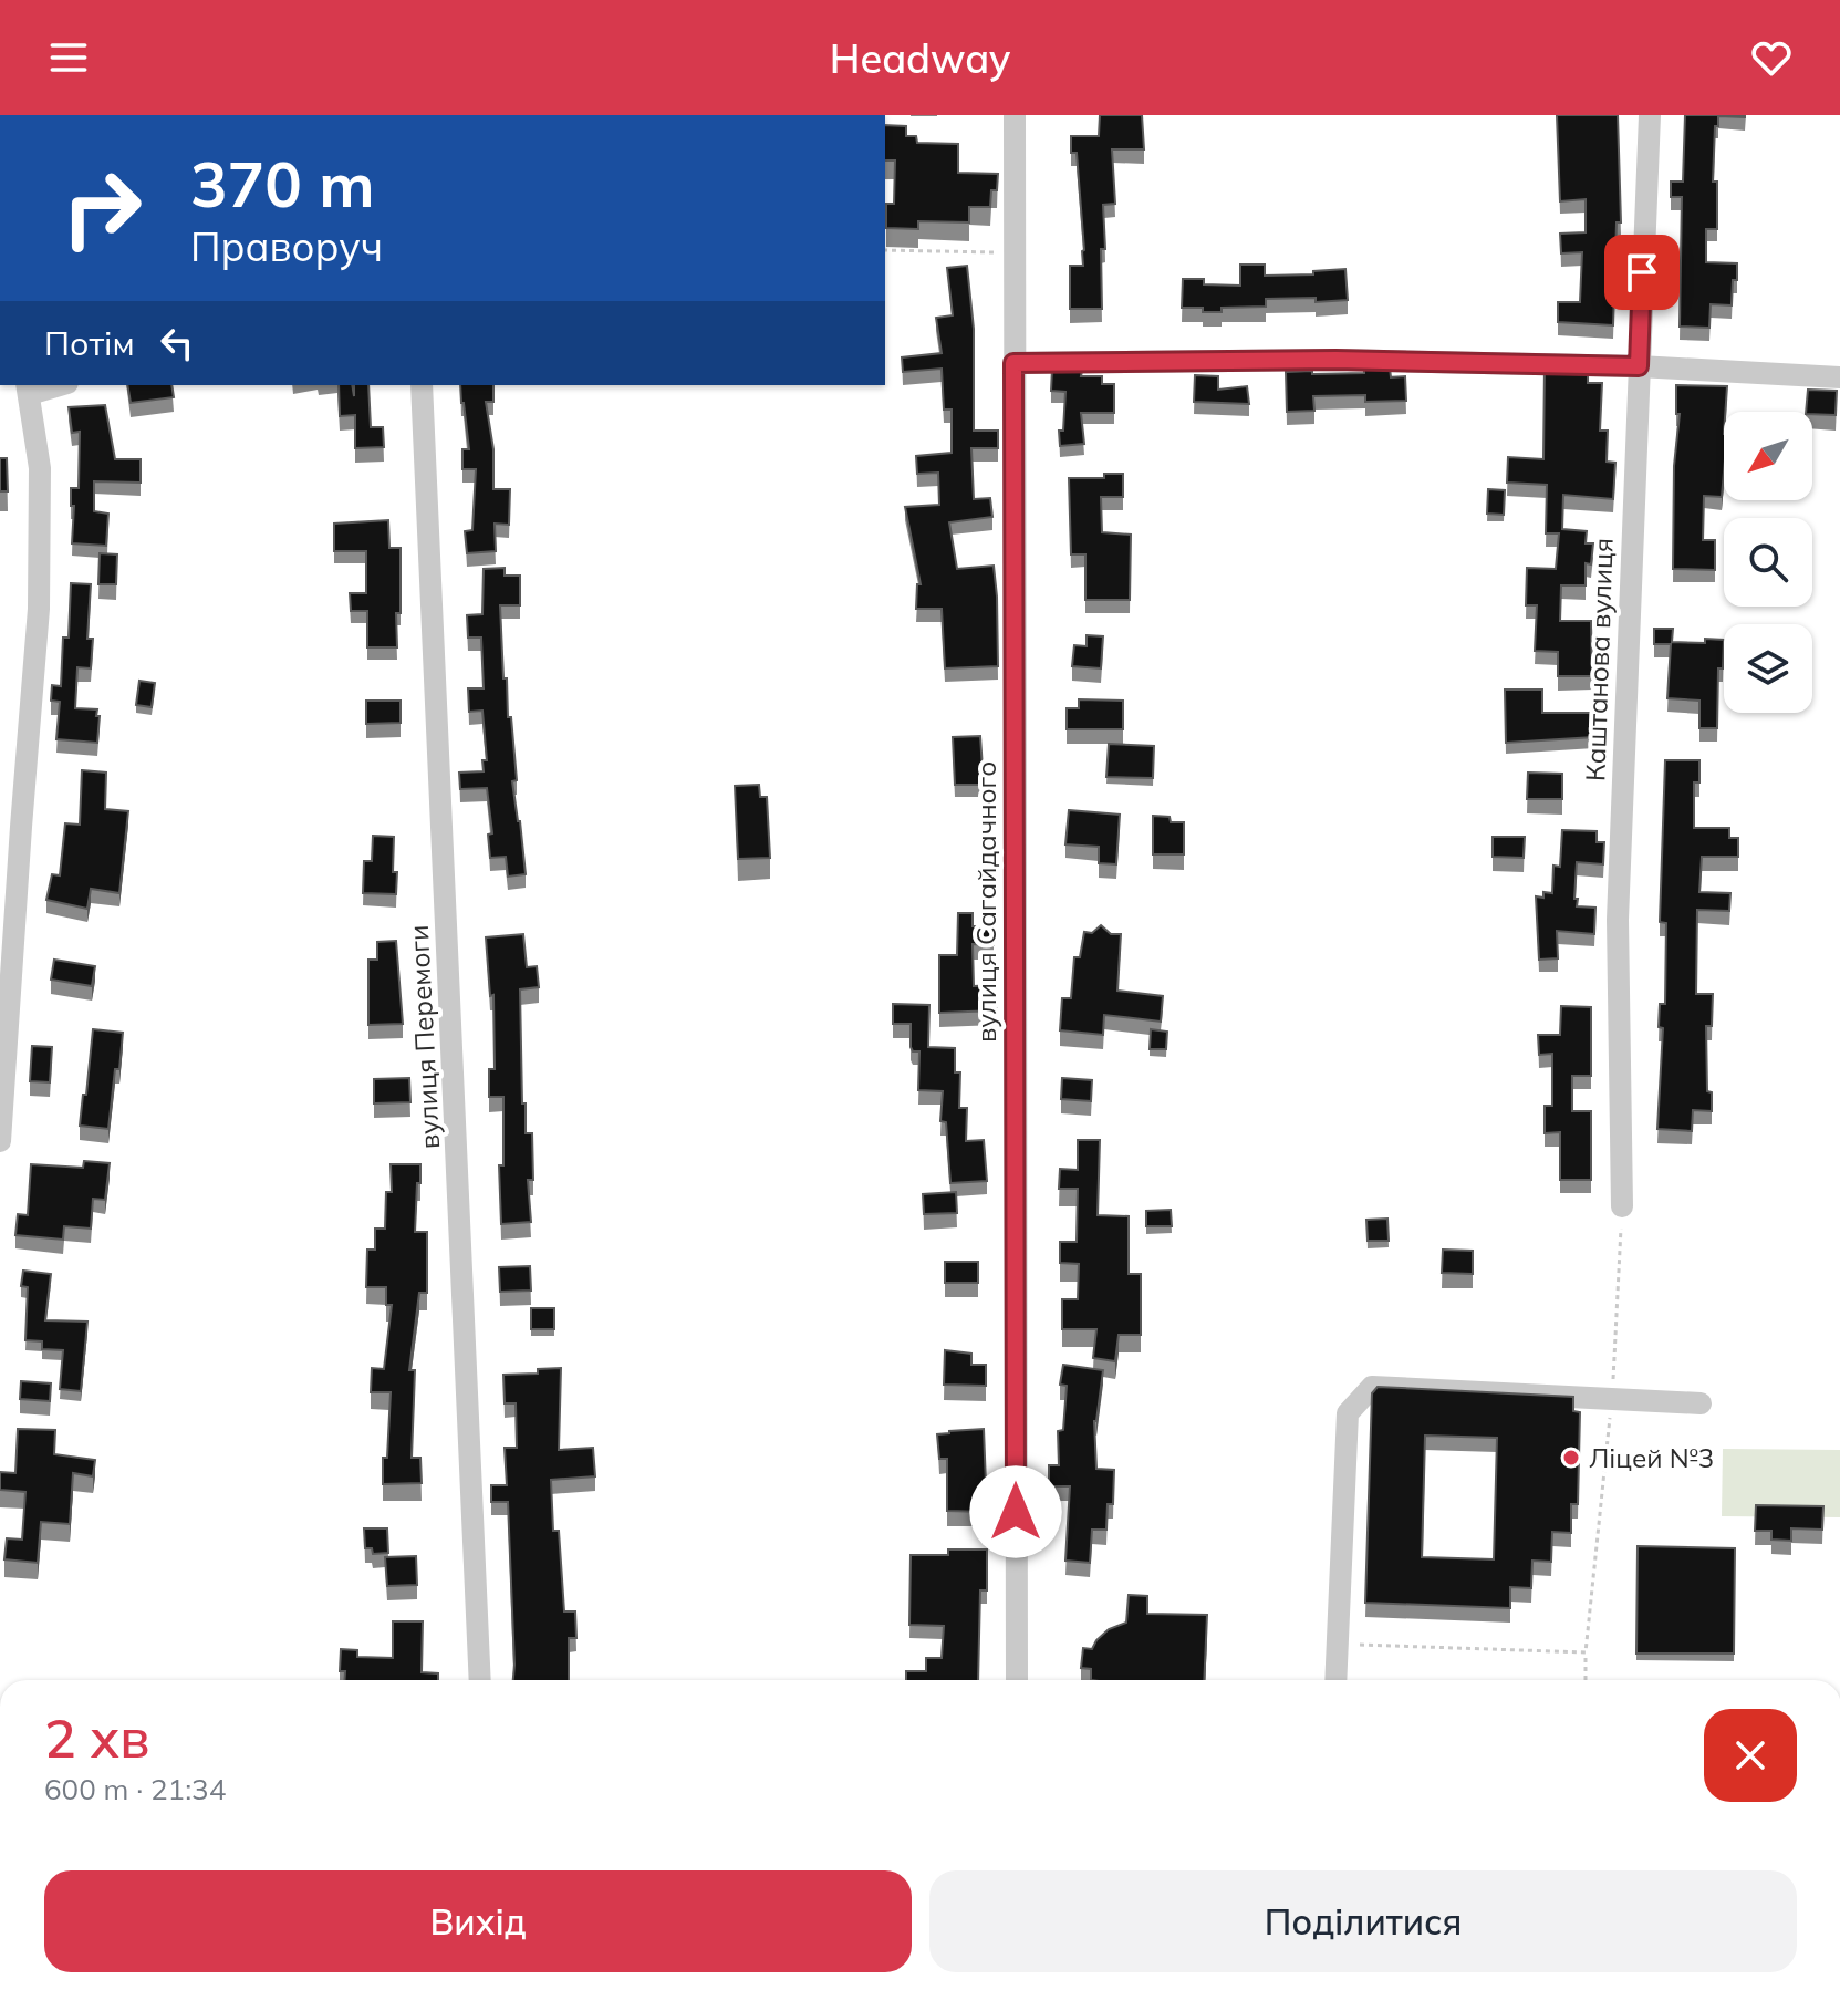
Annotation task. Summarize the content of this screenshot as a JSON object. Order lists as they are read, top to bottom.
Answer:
{
  "streets": {
    "street": ["Каштанова вулиця", "вулиця Сагайдачного", "вулиця Перемоги"]
  },
  "places": ["Ліцей №3"],
  "north": "bottom left",
  "page": {
    "header": "Headway",
    "turn": ["370 m", "Праворуч"],
    "then": "Потім",
    "heading": ["2 хв", "600 m · 21:34"],
    "buttons": ["Вихід", "Поділитися"]
  }
}
